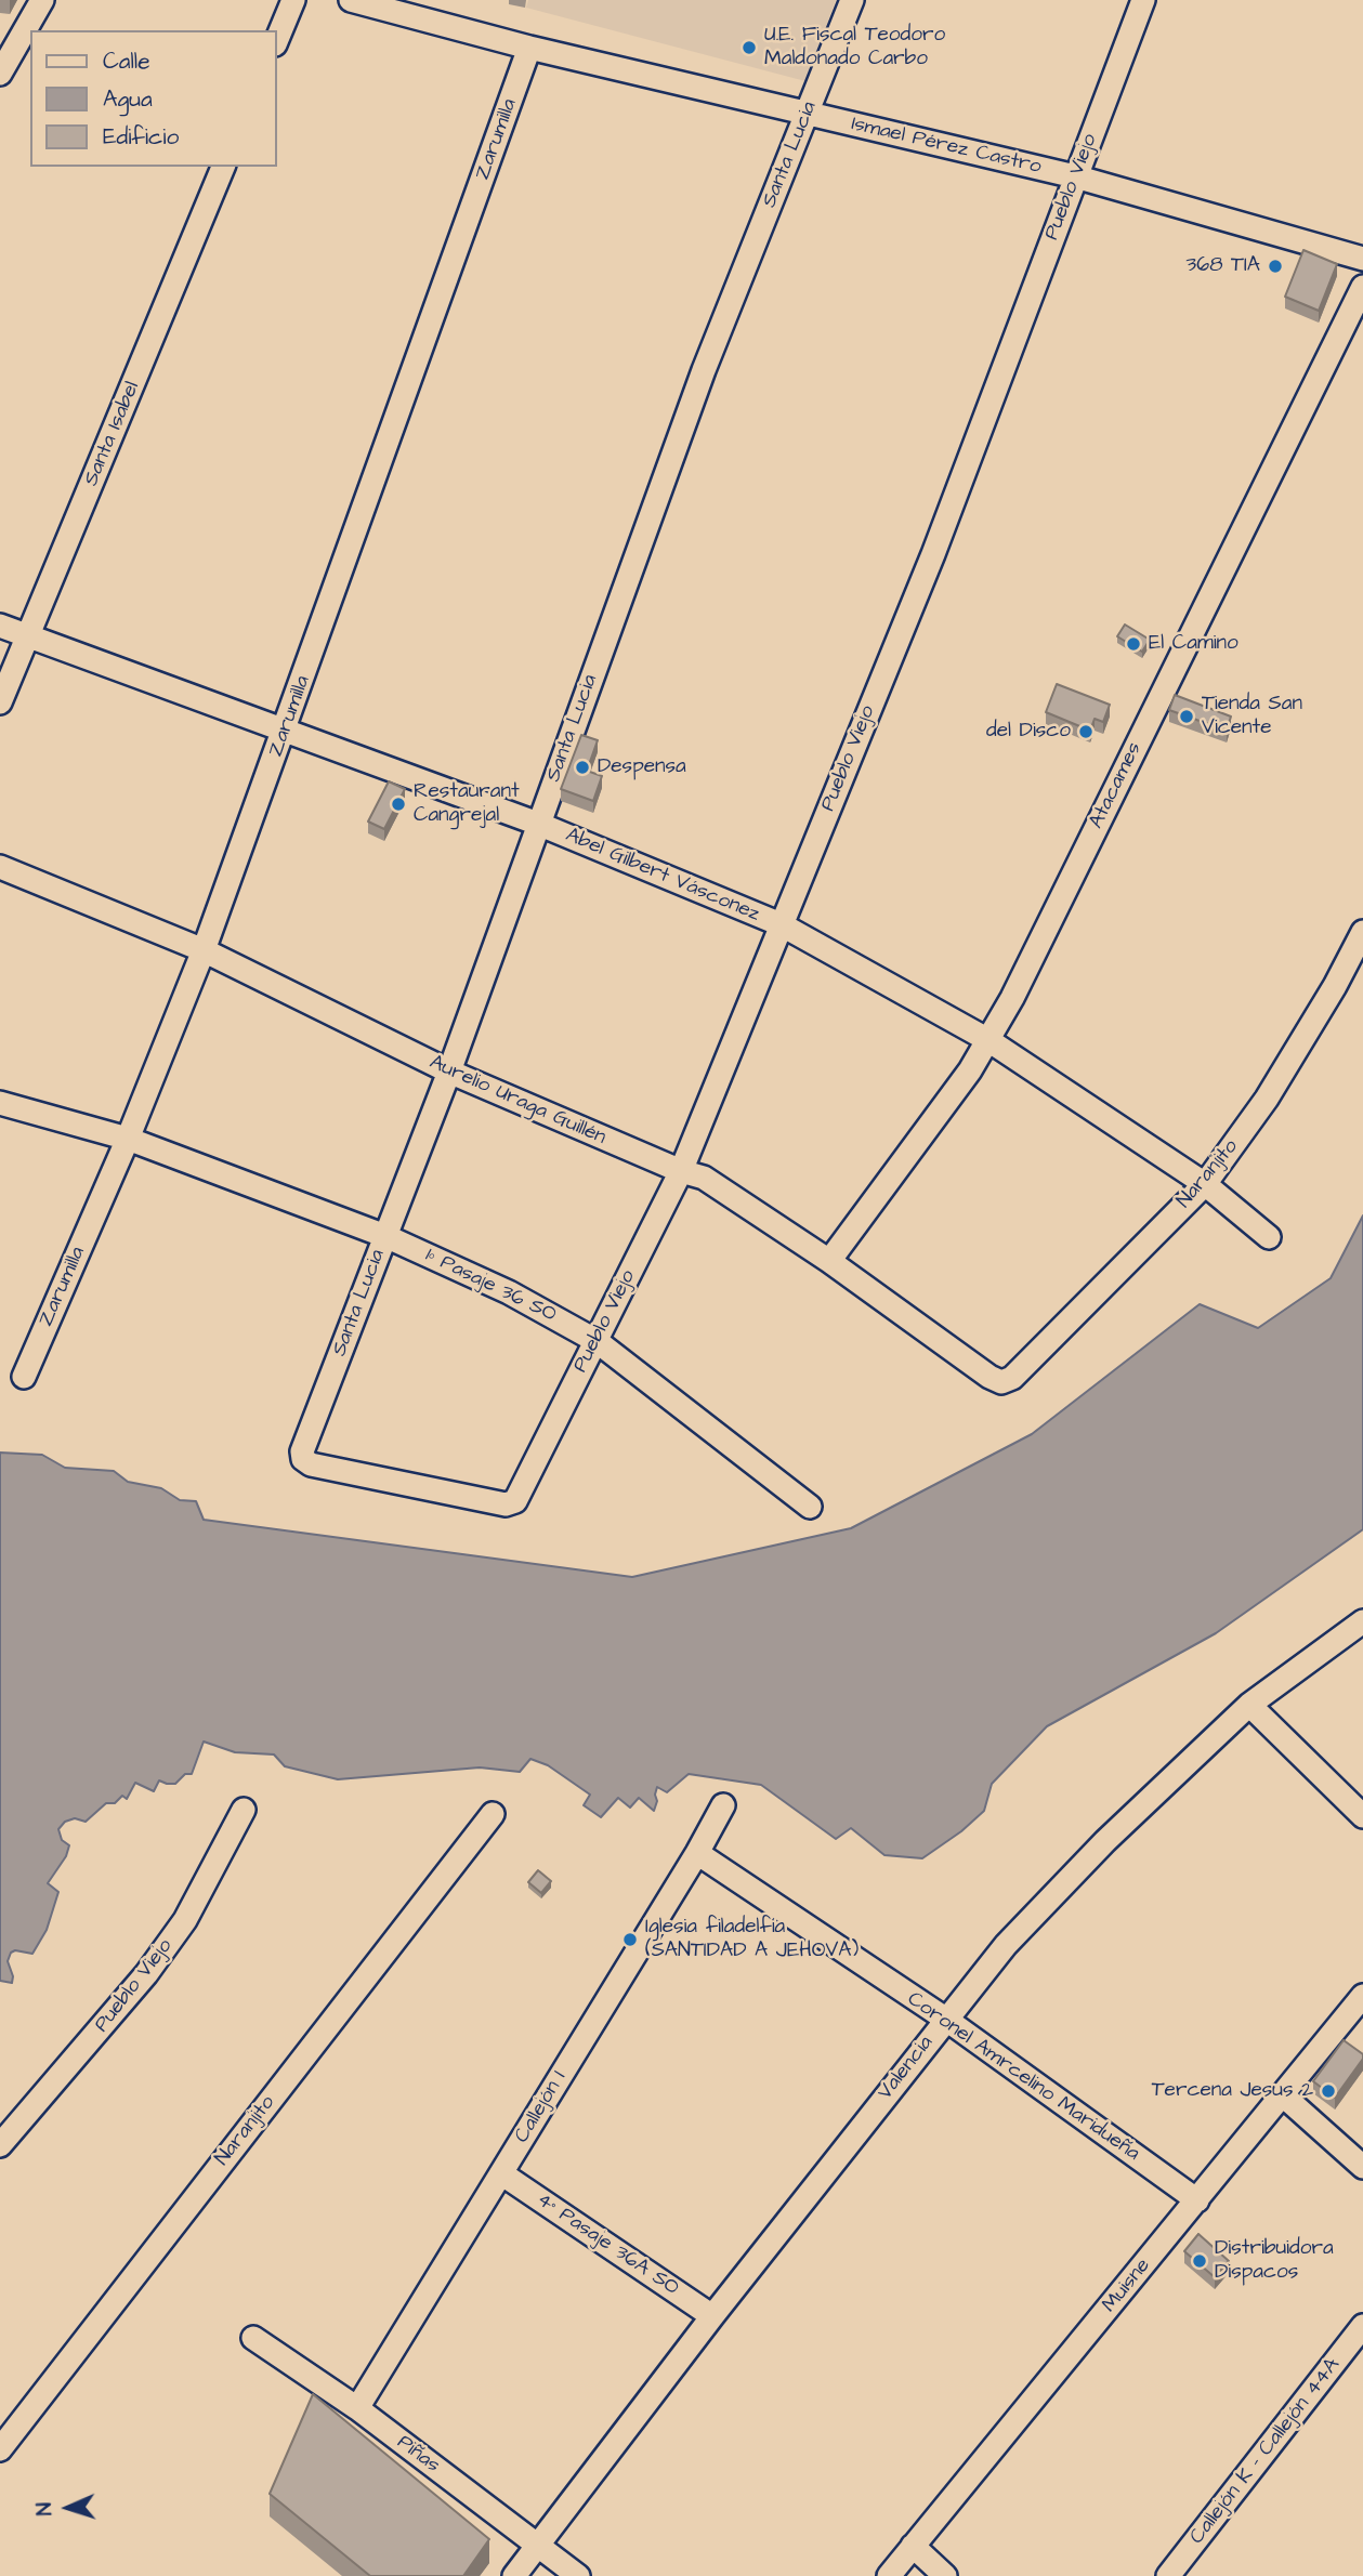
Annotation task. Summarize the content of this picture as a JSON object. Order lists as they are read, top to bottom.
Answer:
{
  "streets": {
    "street": [
      "Zarumilla",
      "Ismael Pérez Castro",
      "Santa Lucia",
      "Pueblo Viejo",
      "Santa Isabel",
      "Atacames",
      "Abel Gilbert Vásconez",
      "Aurelio Uraga Guillén",
      "Naranjito",
      "1º Pasaje 36 SO",
      "Valencia",
      "Coronel Amrcelino Maridueña",
      "Callejón I",
      "4° Pasaje 36A SO",
      "Muisne",
      "Callejón K - Callejón 44A",
      "Piñas"
    ]
  },
  "crossings": [
    ["Zarumilla", "Ismael Pérez Castro"],
    ["Zarumilla", "Abel Gilbert Vásconez"],
    ["Zarumilla", "Aurelio Uraga Guillén"],
    ["Zarumilla", "1º Pasaje 36 SO"],
    ["Ismael Pérez Castro", "Santa Lucia"],
    ["Ismael Pérez Castro", "Pueblo Viejo"],
    ["Santa Lucia", "Pueblo Viejo"],
    ["Santa Lucia", "Abel Gilbert Vásconez"],
    ["Santa Lucia", "Aurelio Uraga Guillén"],
    ["Santa Lucia", "1º Pasaje 36 SO"],
    ["Pueblo Viejo", "Abel Gilbert Vásconez"],
    ["Pueblo Viejo", "Aurelio Uraga Guillén"],
    ["Pueblo Viejo", "1º Pasaje 36 SO"],
    ["Santa Isabel", "Abel Gilbert Vásconez"],
    ["Atacames", "Abel Gilbert Vásconez"],
    ["Atacames", "Aurelio Uraga Guillén"],
    ["Abel Gilbert Vásconez", "Naranjito"],
    ["Aurelio Uraga Guillén", "Naranjito"],
    ["Valencia", "Coronel Amrcelino Maridueña"],
    ["Valencia", "4° Pasaje 36A SO"],
    ["Valencia", "Piñas"],
    ["Coronel Amrcelino Maridueña", "Callejón I"],
    ["Coronel Amrcelino Maridueña", "Muisne"],
    ["Callejón I", "4° Pasaje 36A SO"],
    ["Callejón I", "Piñas"]
  ],
  "places": [
    "U.E. Fiscal Teodoro Maldonado Carbo",
    "368 TIA",
    "El Camino",
    "Tienda San Vicente",
    "del Disco",
    "Despensa",
    "Restaurant Cangrejal",
    "Iglesia filadelfia (SANTIDAD A JEHOVA)",
    "Tercena Jesus 2",
    "Distribuidora Dispacos"
  ],
  "legend": ["Calle", "Agua", "Edificio"],
  "north": "left"
}
